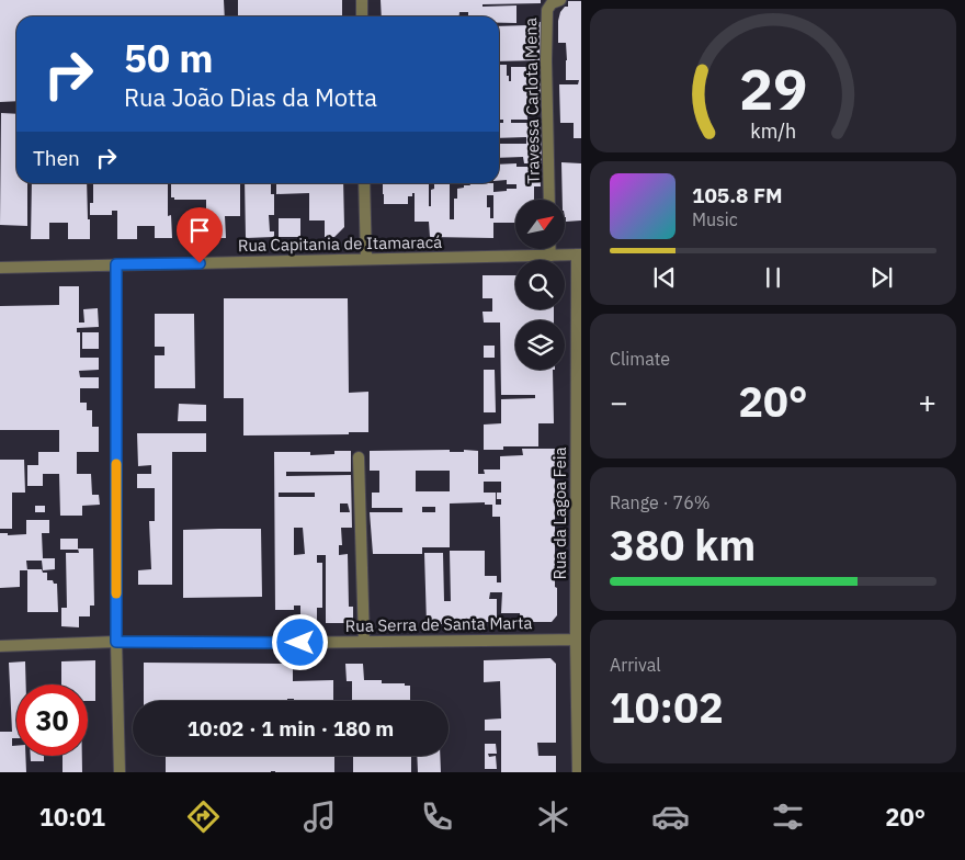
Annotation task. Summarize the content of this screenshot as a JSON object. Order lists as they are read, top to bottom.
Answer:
{
  "streets": {
    "street": [
      "Travessa Carlota Mena",
      "Rua Capitania de Itamaracá",
      "Rua da Lagoa Feia",
      "Rua Serra de Santa Marta"
    ]
  },
  "crossings": [
    ["Rua Capitania de Itamaracá", "Rua da Lagoa Feia"],
    ["Rua da Lagoa Feia", "Rua Serra de Santa Marta"]
  ],
  "north": "top right",
  "page": {
    "turn": ["50 m", "Rua João Dias da Motta"],
    "then": "Then",
    "song": ["105.8 FM", "Music"],
    "tile": [
      "Climate",
      ["Range · 76%", "380 km"],
      ["Arrival", "10:02"]
    ],
    "heat": ["−", "20°", "+"],
    "limit": "30",
    "trip": "10:02 · 1 min · 180 m",
    "tabs": ["10:01", "20°"],
    "gauge": ["29", "km/h"]
  }
}
